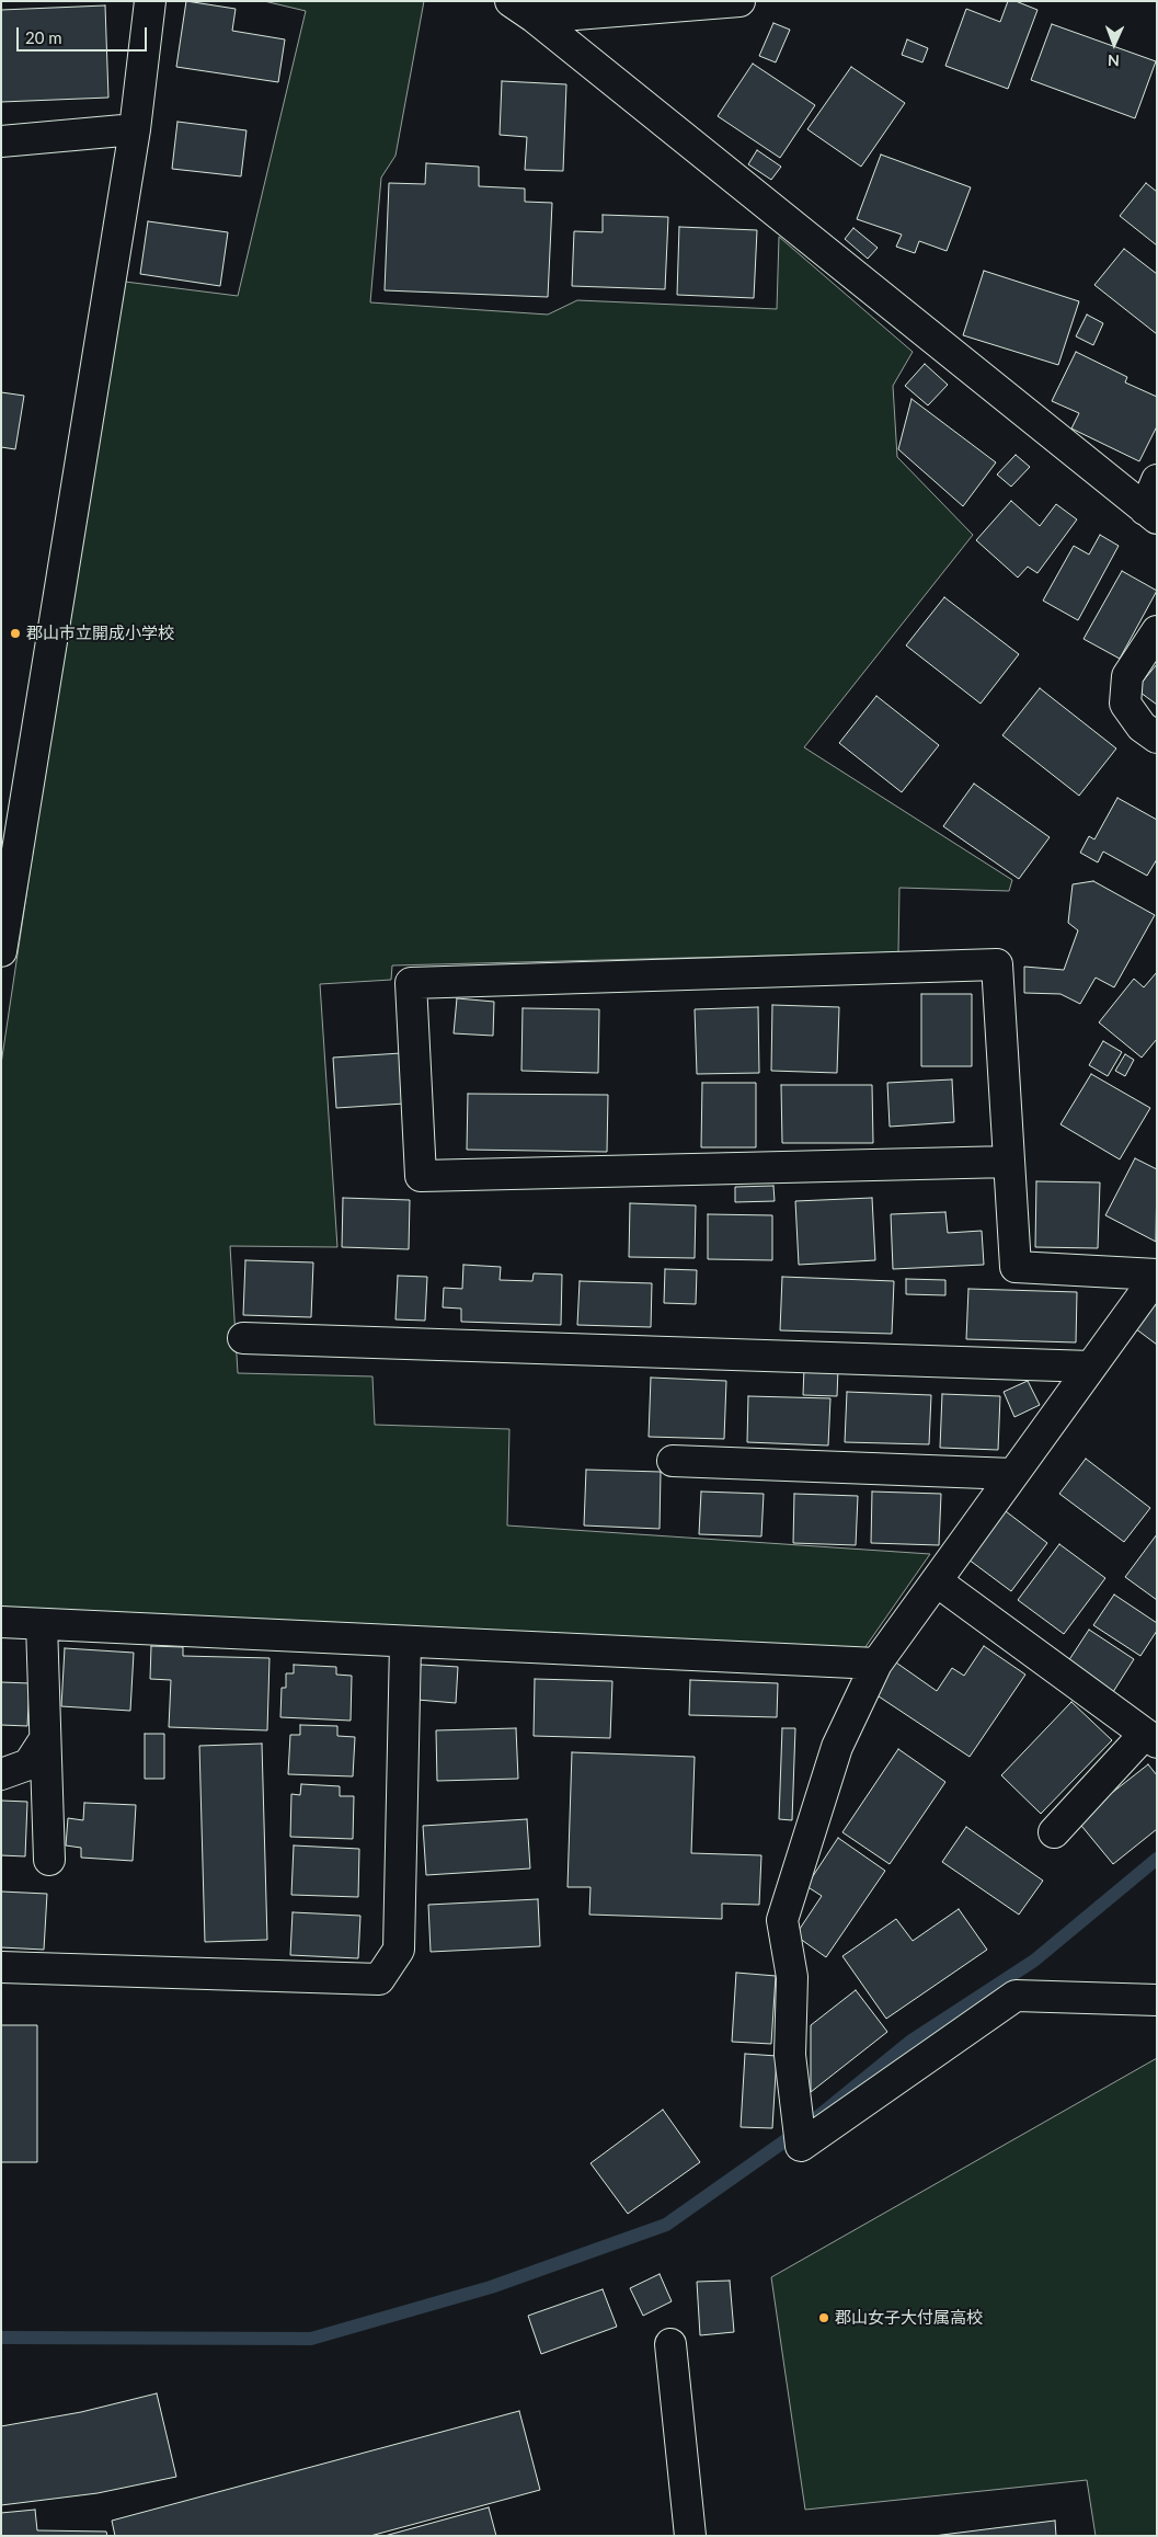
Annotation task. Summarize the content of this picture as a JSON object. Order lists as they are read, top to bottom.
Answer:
{
  "places": ["郡山市立開成小学校", "郡山女子大付属高校"],
  "scale_bar": "20 m",
  "north": "bottom"
}
